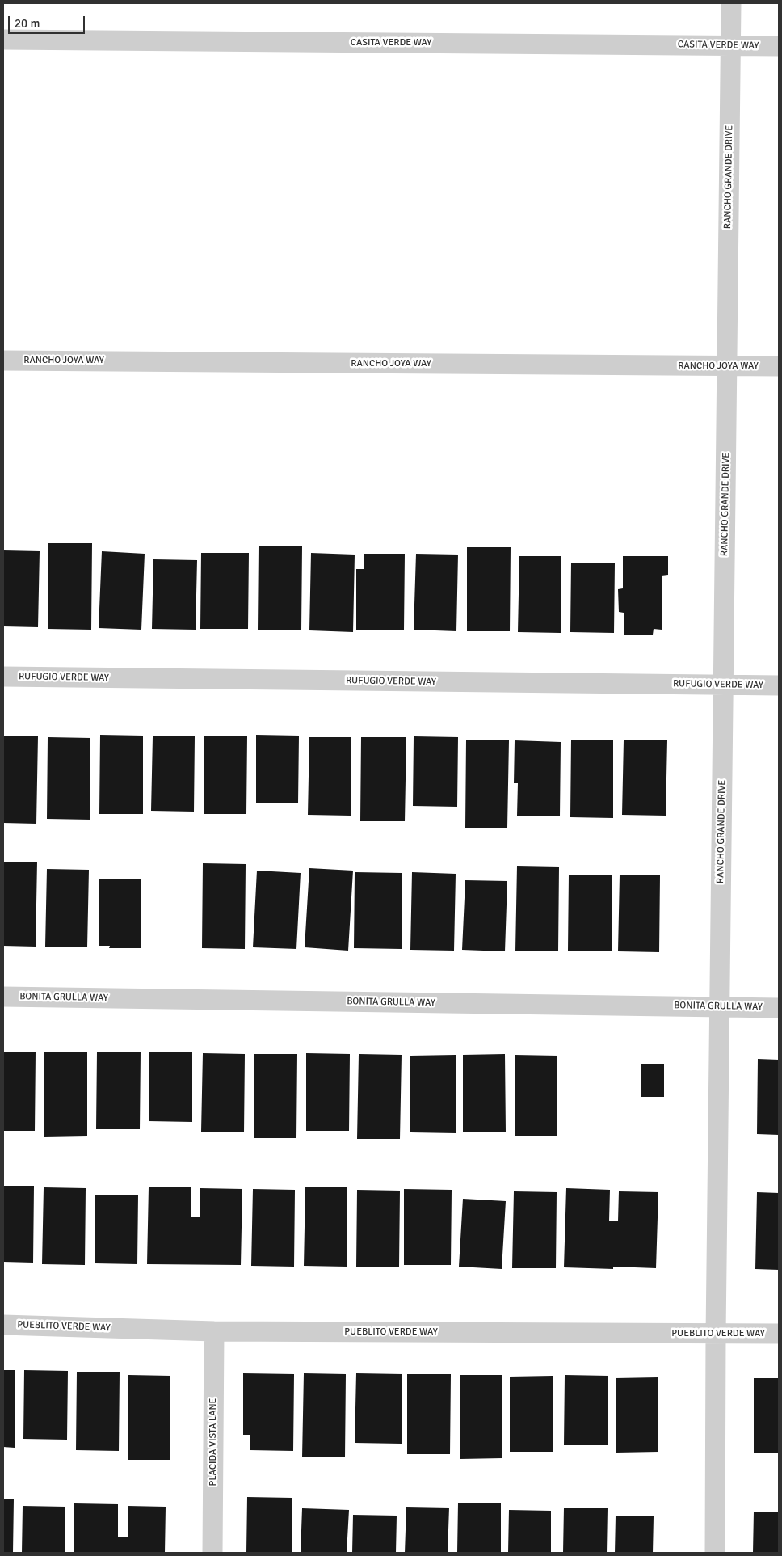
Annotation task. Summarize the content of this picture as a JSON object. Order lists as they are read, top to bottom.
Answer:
{
  "streets": {
    "street": [
      "CASITA VERDE WAY",
      "RANCHO GRANDE DRIVE",
      "RANCHO JOYA WAY",
      "RUFUGIO VERDE WAY",
      "BONITA GRULLA WAY",
      "PUEBLITO VERDE WAY",
      "PLACIDA VISTA LANE"
    ]
  },
  "crossings": [
    ["CASITA VERDE WAY", "RANCHO GRANDE DRIVE"],
    ["RANCHO GRANDE DRIVE", "RANCHO JOYA WAY"],
    ["RANCHO GRANDE DRIVE", "RUFUGIO VERDE WAY"],
    ["RANCHO GRANDE DRIVE", "BONITA GRULLA WAY"],
    ["RANCHO GRANDE DRIVE", "PUEBLITO VERDE WAY"],
    ["PUEBLITO VERDE WAY", "PLACIDA VISTA LANE"]
  ],
  "scale_bar": "20 m"
}
